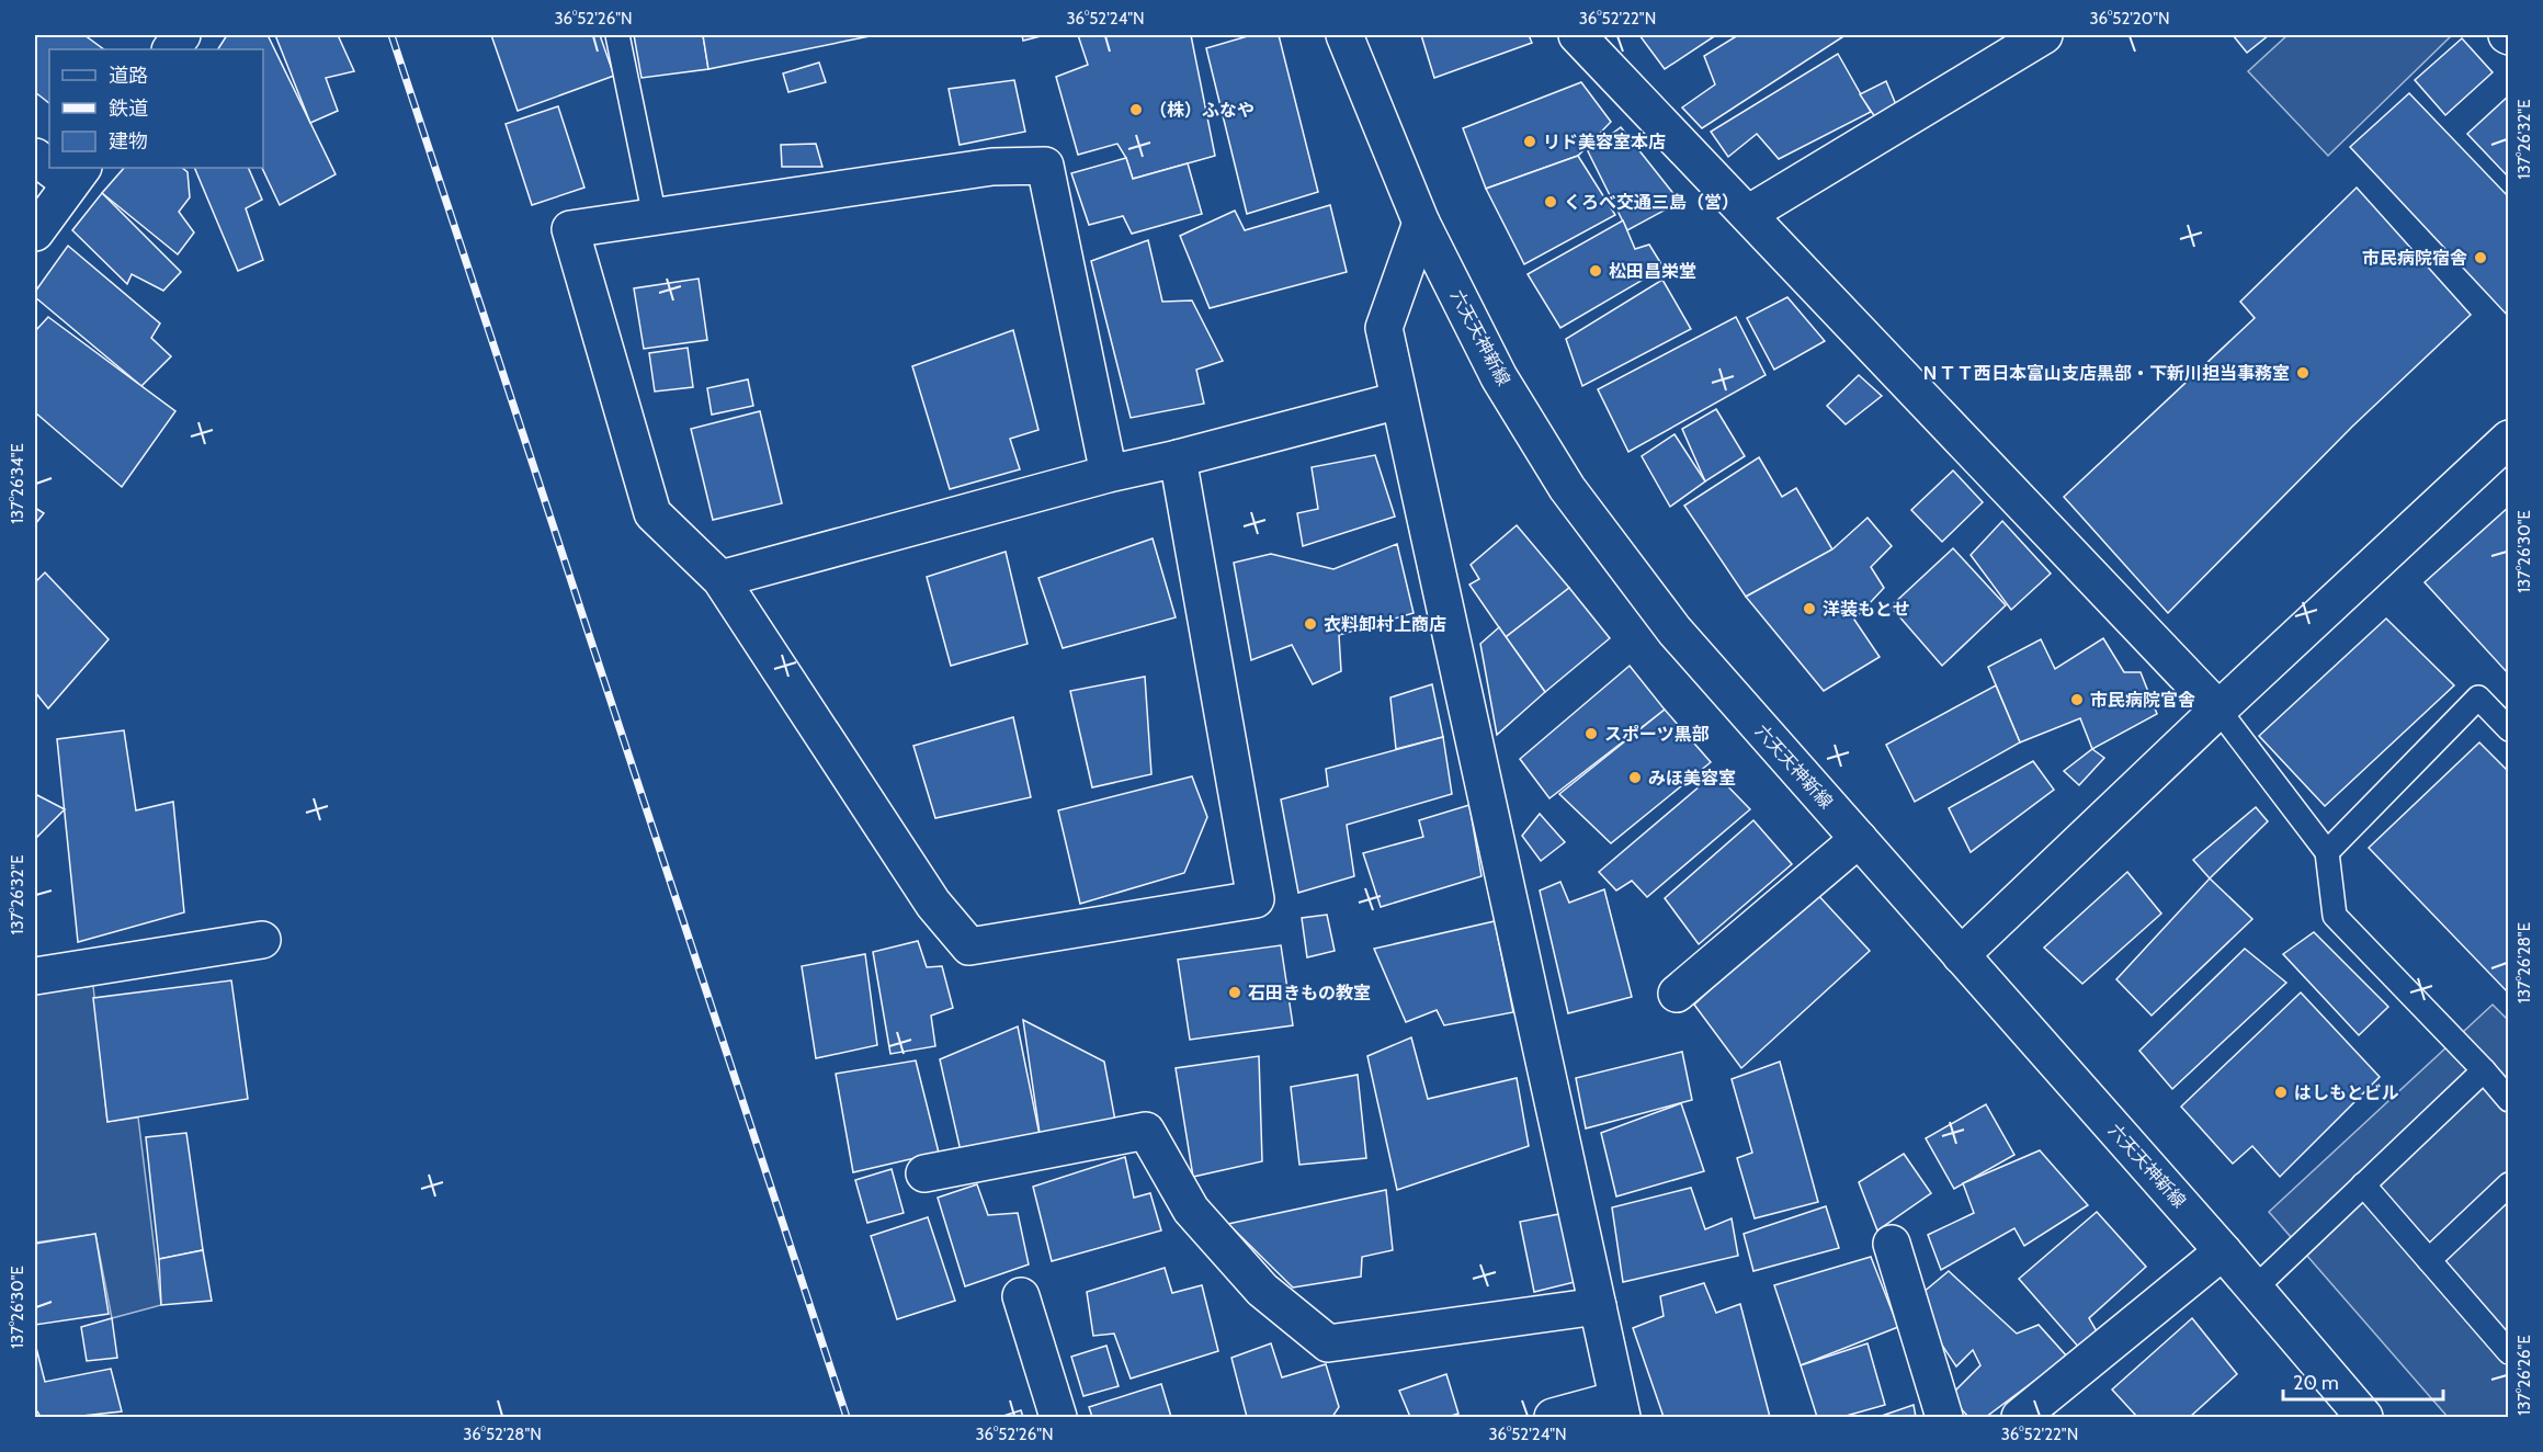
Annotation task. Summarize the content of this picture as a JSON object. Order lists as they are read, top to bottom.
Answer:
{
  "streets": {
    "street": ["六天天神新線"]
  },
  "places": [
    "（株）ふなや",
    "リド美容室本店",
    "くろべ交通三島（営）",
    "市民病院宿舎",
    "松田昌栄堂",
    "ＮＴＴ西日本富山支店黒部・下新川担当事務室",
    "洋装もとせ",
    "衣料卸村上商店",
    "市民病院官舎",
    "スポーツ黒部",
    "みほ美容室",
    "石田きもの教室",
    "はしもとビル"
  ],
  "legend": ["道路", "鉄道", "建物"],
  "scale_bar": "20 m",
  "coordinates": [
    "36°52'26\"N",
    "36°52'24\"N",
    "36°52'22\"N",
    "36°52'20\"N",
    "137°26'32\"E",
    "137°26'34\"E",
    "137°26'30\"E",
    "137°26'28\"E",
    "137°26'26\"E",
    "36°52'28\"N"
  ]
}
